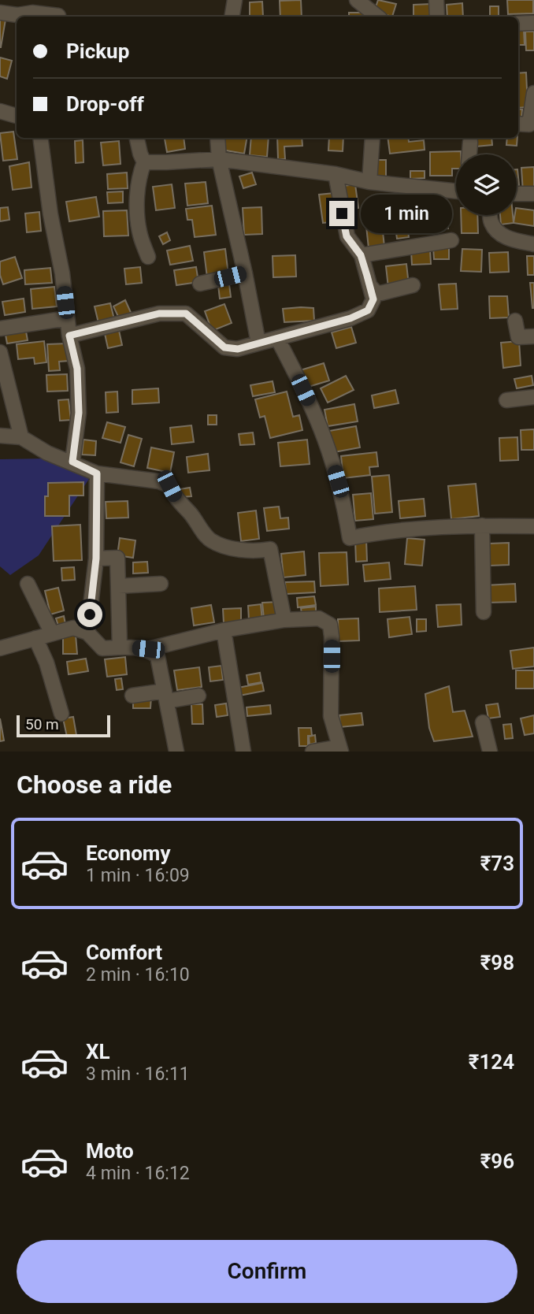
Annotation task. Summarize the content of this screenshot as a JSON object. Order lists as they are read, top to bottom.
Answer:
{
  "scale_bar": "50 m",
  "page": {
    "banner": ["Pickup", "Drop-off"],
    "bubble": "1 min",
    "scale": "50 m",
    "heading": "Choose a ride",
    "list": [
      {
        "name": "Economy",
        "note": "1 min · 16:09",
        "value": "₹73"
      },
      {
        "name": "Comfort",
        "note": "2 min · 16:10",
        "value": "₹98"
      },
      {
        "name": "XL",
        "note": "3 min · 16:11",
        "value": "₹124"
      },
      {
        "name": "Moto",
        "note": "4 min · 16:12",
        "value": "₹96"
      }
    ],
    "buttons": "Confirm"
  }
}
